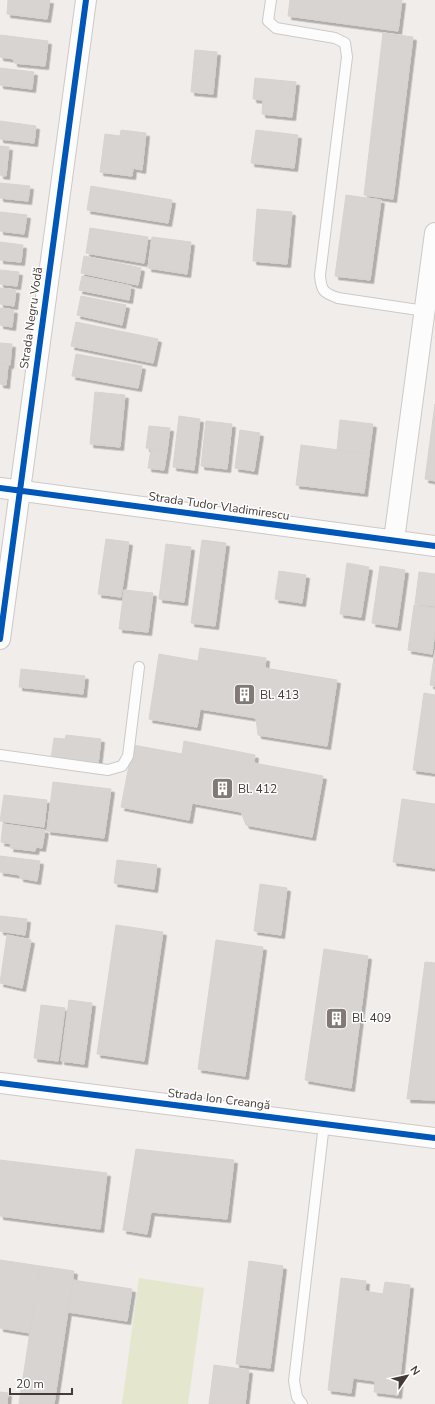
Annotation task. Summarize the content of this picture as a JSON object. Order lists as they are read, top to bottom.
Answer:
{
  "streets": {
    "street": ["Strada Negru Vodă", "Strada Tudor Vladimirescu", "Strada Ion Creangă"]
  },
  "crossings": [
    ["Strada Negru Vodă", "Strada Tudor Vladimirescu"]
  ],
  "places": {
    "building": ["Bl. 413", "Bl. 412", "Bl. 409"]
  },
  "scale_bar": "20 m",
  "north": "top right"
}
